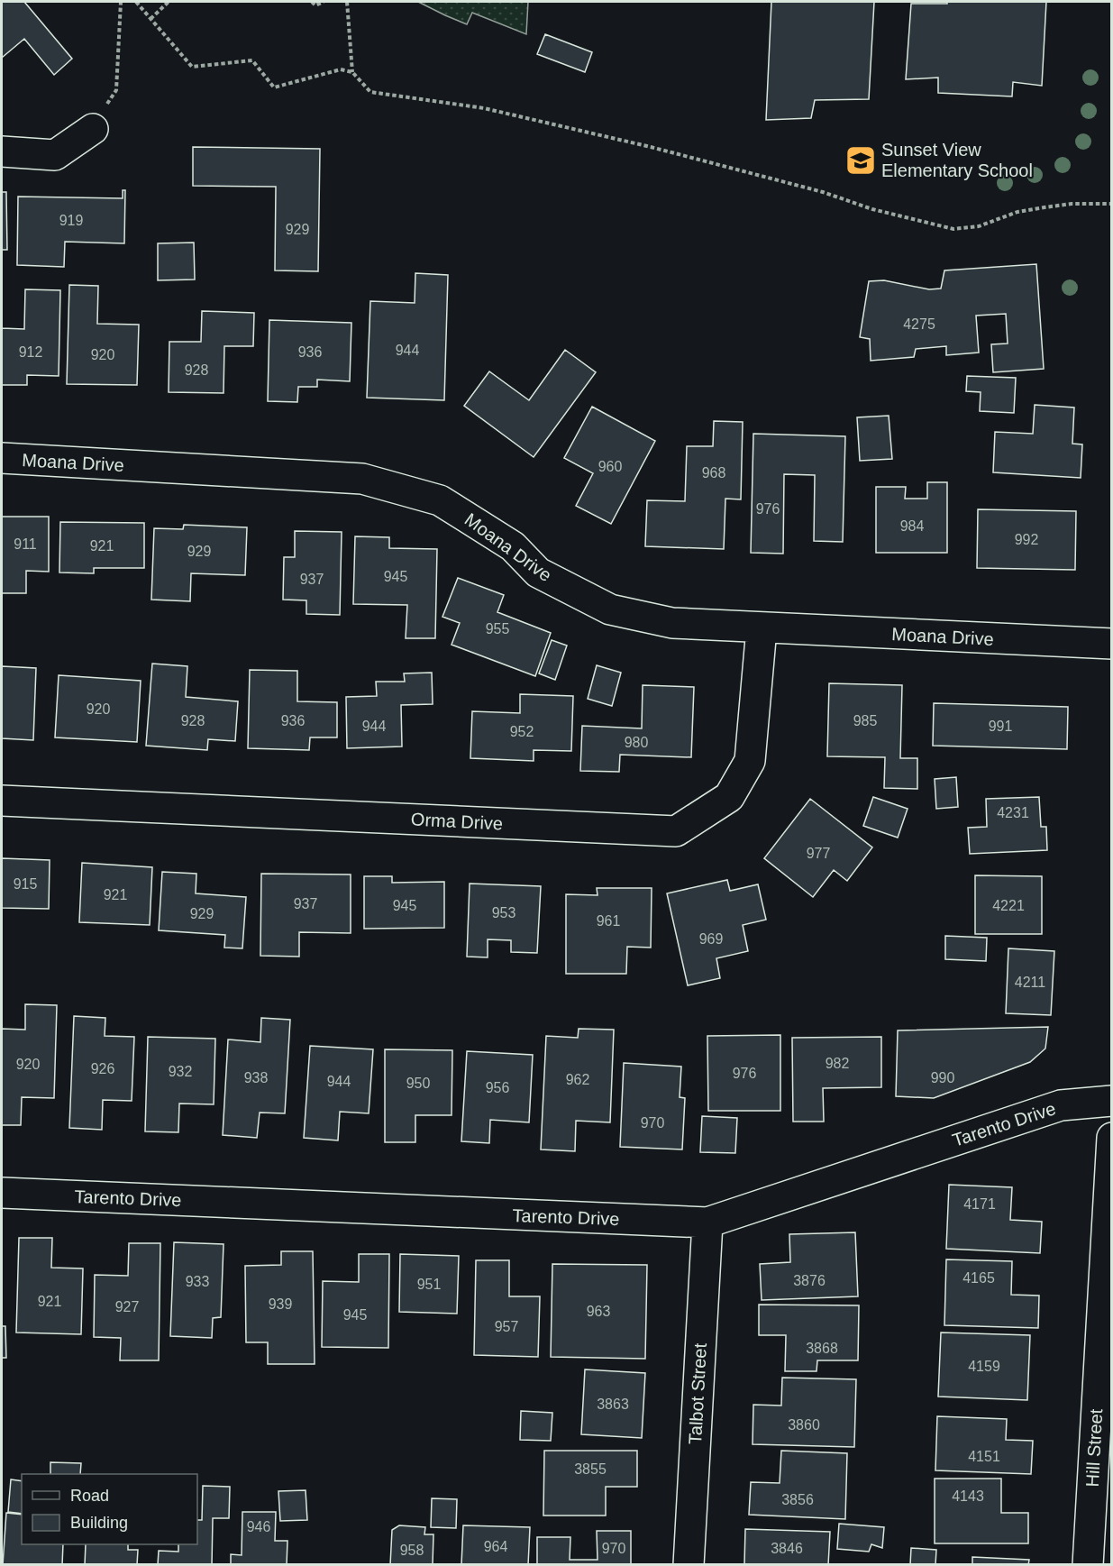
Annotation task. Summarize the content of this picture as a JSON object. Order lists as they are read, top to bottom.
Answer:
{
  "streets": {
    "street": [
      "Moana Drive",
      "Orma Drive",
      "Tarento Drive",
      "Talbot Street",
      "Hill Street"
    ]
  },
  "crossings": [
    ["Moana Drive", "Orma Drive"],
    ["Tarento Drive", "Talbot Street"]
  ],
  "places": {
    "school or university": ["Sunset View Elementary School"]
  },
  "house_numbers": [
    "919",
    "929",
    "4275",
    "944",
    "912",
    "936",
    "920",
    "928",
    "960",
    "968",
    "976",
    "984",
    "992",
    "911",
    "921",
    "929",
    "945",
    "937",
    "955",
    "920",
    "928",
    "936",
    "985",
    "944",
    "991",
    "952",
    "980",
    "4231",
    "977",
    "915",
    "921",
    "937",
    "945",
    "4221",
    "953",
    "929",
    "961",
    "969",
    "4211",
    "982",
    "920",
    "926",
    "932",
    "976",
    "938",
    "990",
    "962",
    "944",
    "950",
    "956",
    "970",
    "4171",
    "4165",
    "3876",
    "933",
    "951",
    "921",
    "939",
    "927",
    "963",
    "945",
    "957",
    "3868",
    "4159",
    "3863",
    "3860",
    "4151",
    "3855",
    "4143",
    "3856",
    "946",
    "964",
    "970",
    "3846",
    "958"
  ],
  "legend": ["Road", "Building"]
}
